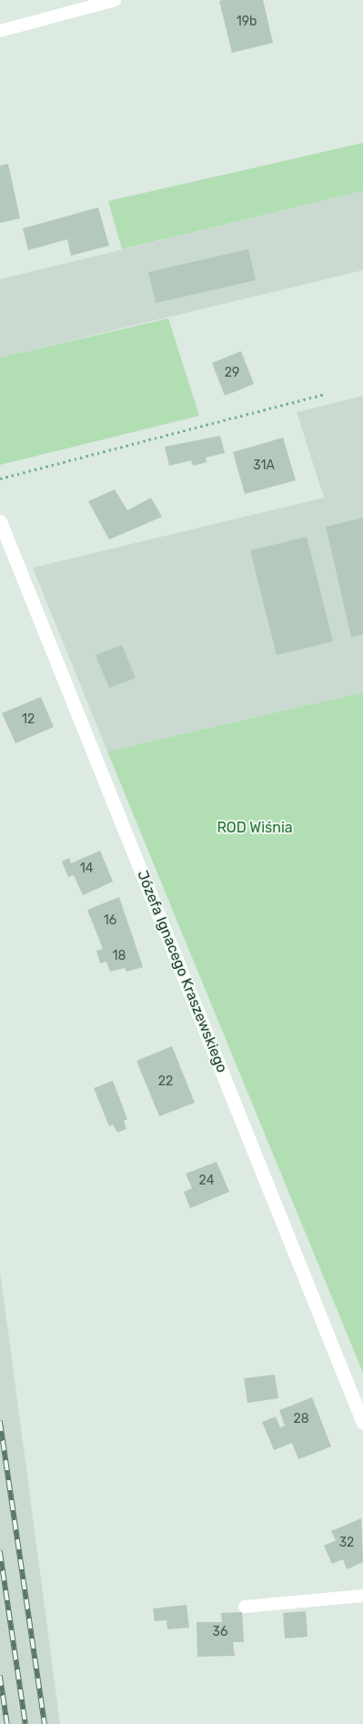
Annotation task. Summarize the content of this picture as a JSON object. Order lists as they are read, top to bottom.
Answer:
{
  "streets": {
    "street": ["Józefa Ignacego Kraszewskiego"]
  },
  "parks": ["ROD Wiśnia"],
  "house_numbers": [
    "19b",
    "29",
    "31A",
    "12",
    "14",
    "16",
    "18",
    "22",
    "24",
    "28",
    "32",
    "36"
  ]
}
